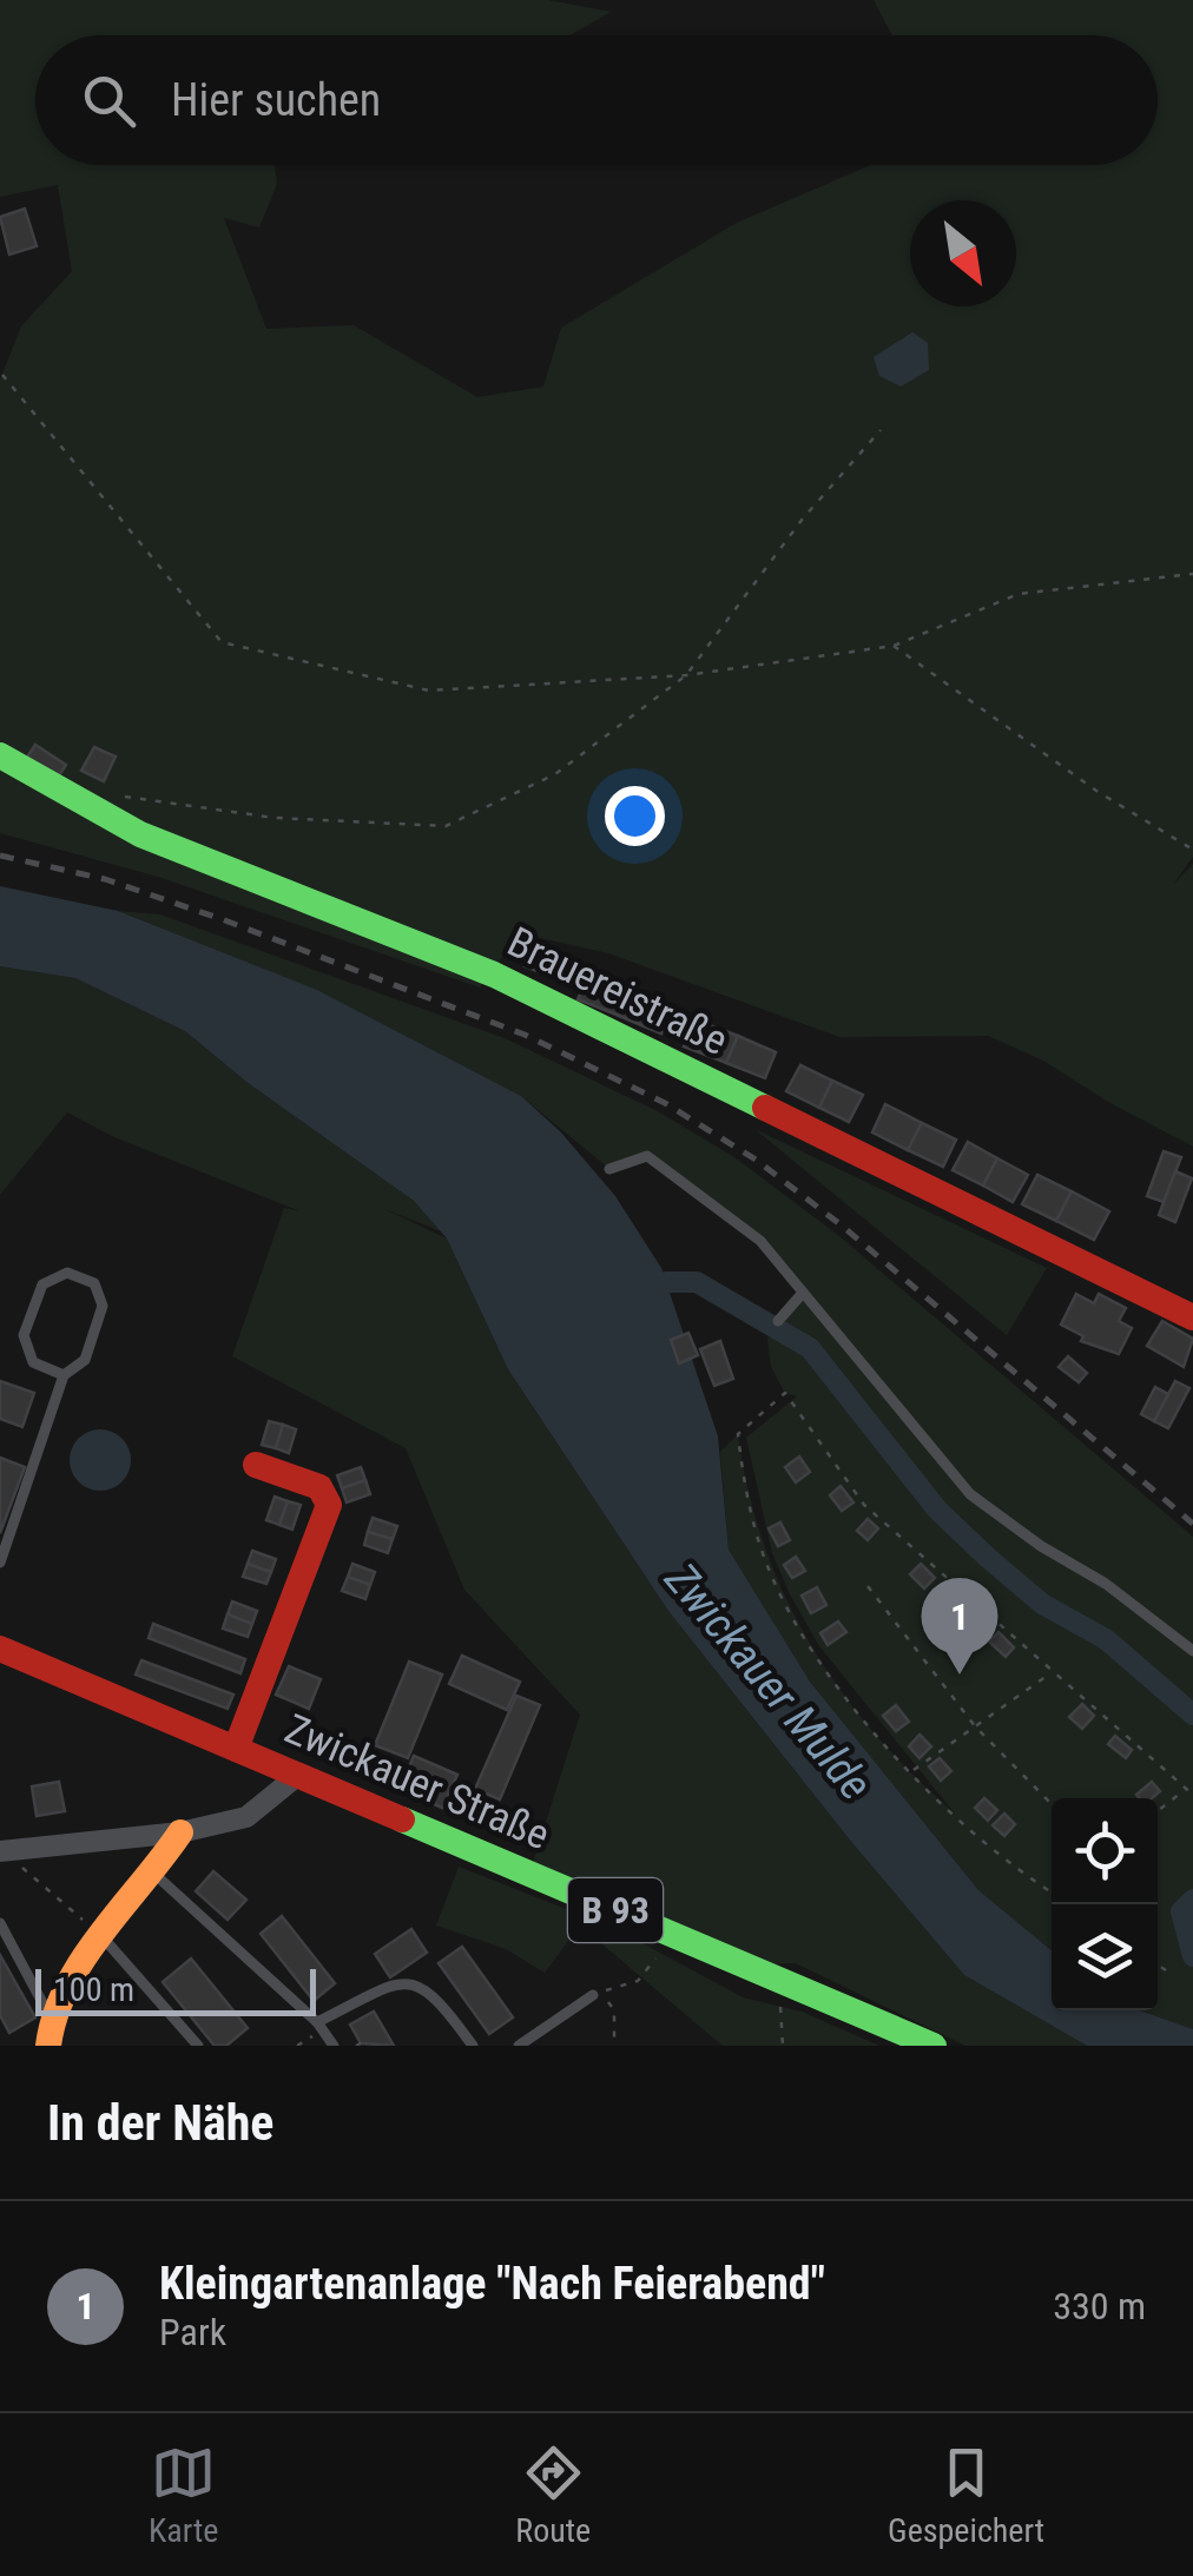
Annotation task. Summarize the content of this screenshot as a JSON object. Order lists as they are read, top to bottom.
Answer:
{
  "streets": {
    "street": ["Brauereistraße", "Zwickauer Straße", "B 93"]
  },
  "water": ["Zwickauer Mulde"],
  "scale_bar": "100 m",
  "north": "bottom right",
  "page": {
    "search": "Hier suchen",
    "pins": "1",
    "scale": "100 m",
    "heading": "In der Nähe",
    "list": [
      {
        "mark": "1",
        "name": "Kleingartenanlage \"Nach Feierabend\"",
        "note": "Park",
        "value": "330 m"
      }
    ],
    "nav": ["Karte", "Route", "Gespeichert"]
  }
}
